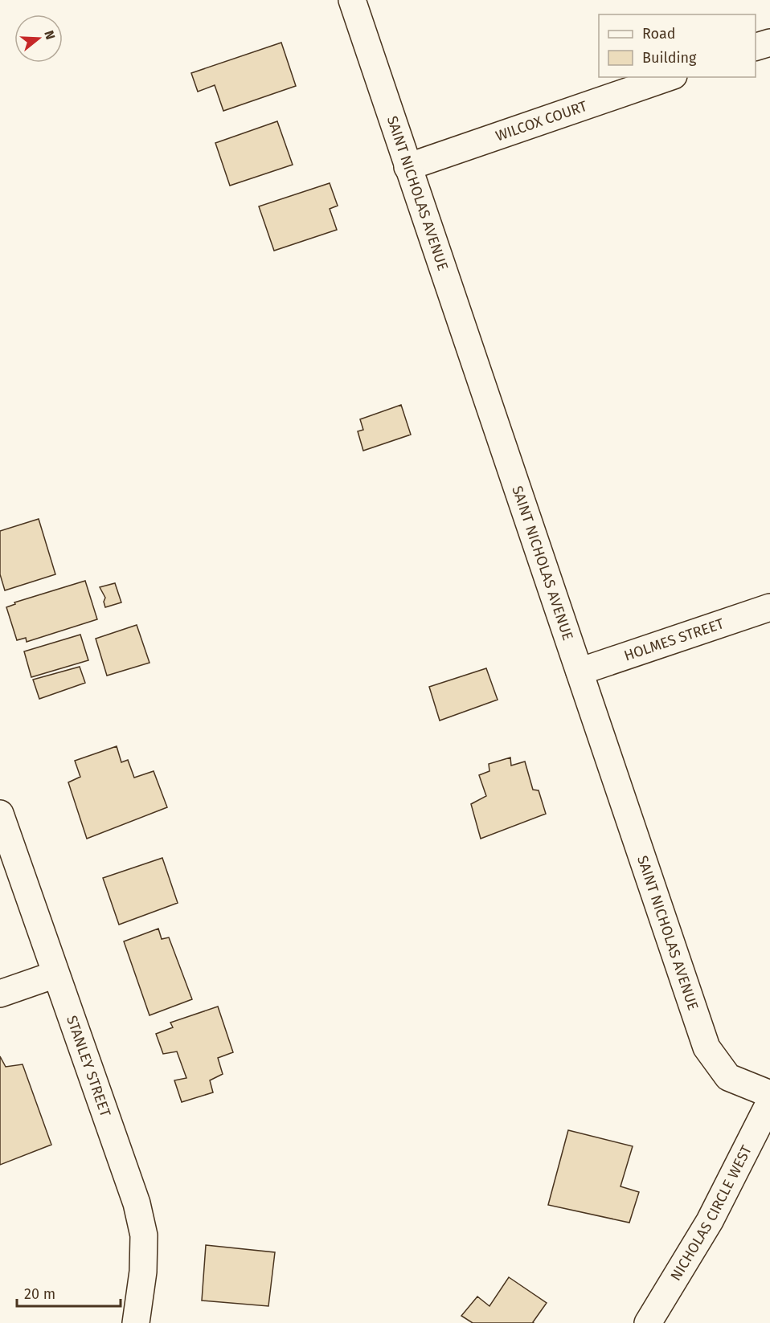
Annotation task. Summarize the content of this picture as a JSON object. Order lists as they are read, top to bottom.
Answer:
{
  "streets": {
    "street": [
      "WILCOX COURT",
      "SAINT NICHOLAS AVENUE",
      "HOLMES STREET",
      "STANLEY STREET",
      "NICHOLAS CIRCLE WEST"
    ]
  },
  "crossings": [
    ["WILCOX COURT", "SAINT NICHOLAS AVENUE"],
    ["SAINT NICHOLAS AVENUE", "HOLMES STREET"]
  ],
  "legend": ["Road", "Building"],
  "scale_bar": "20 m",
  "north": "right"
}
